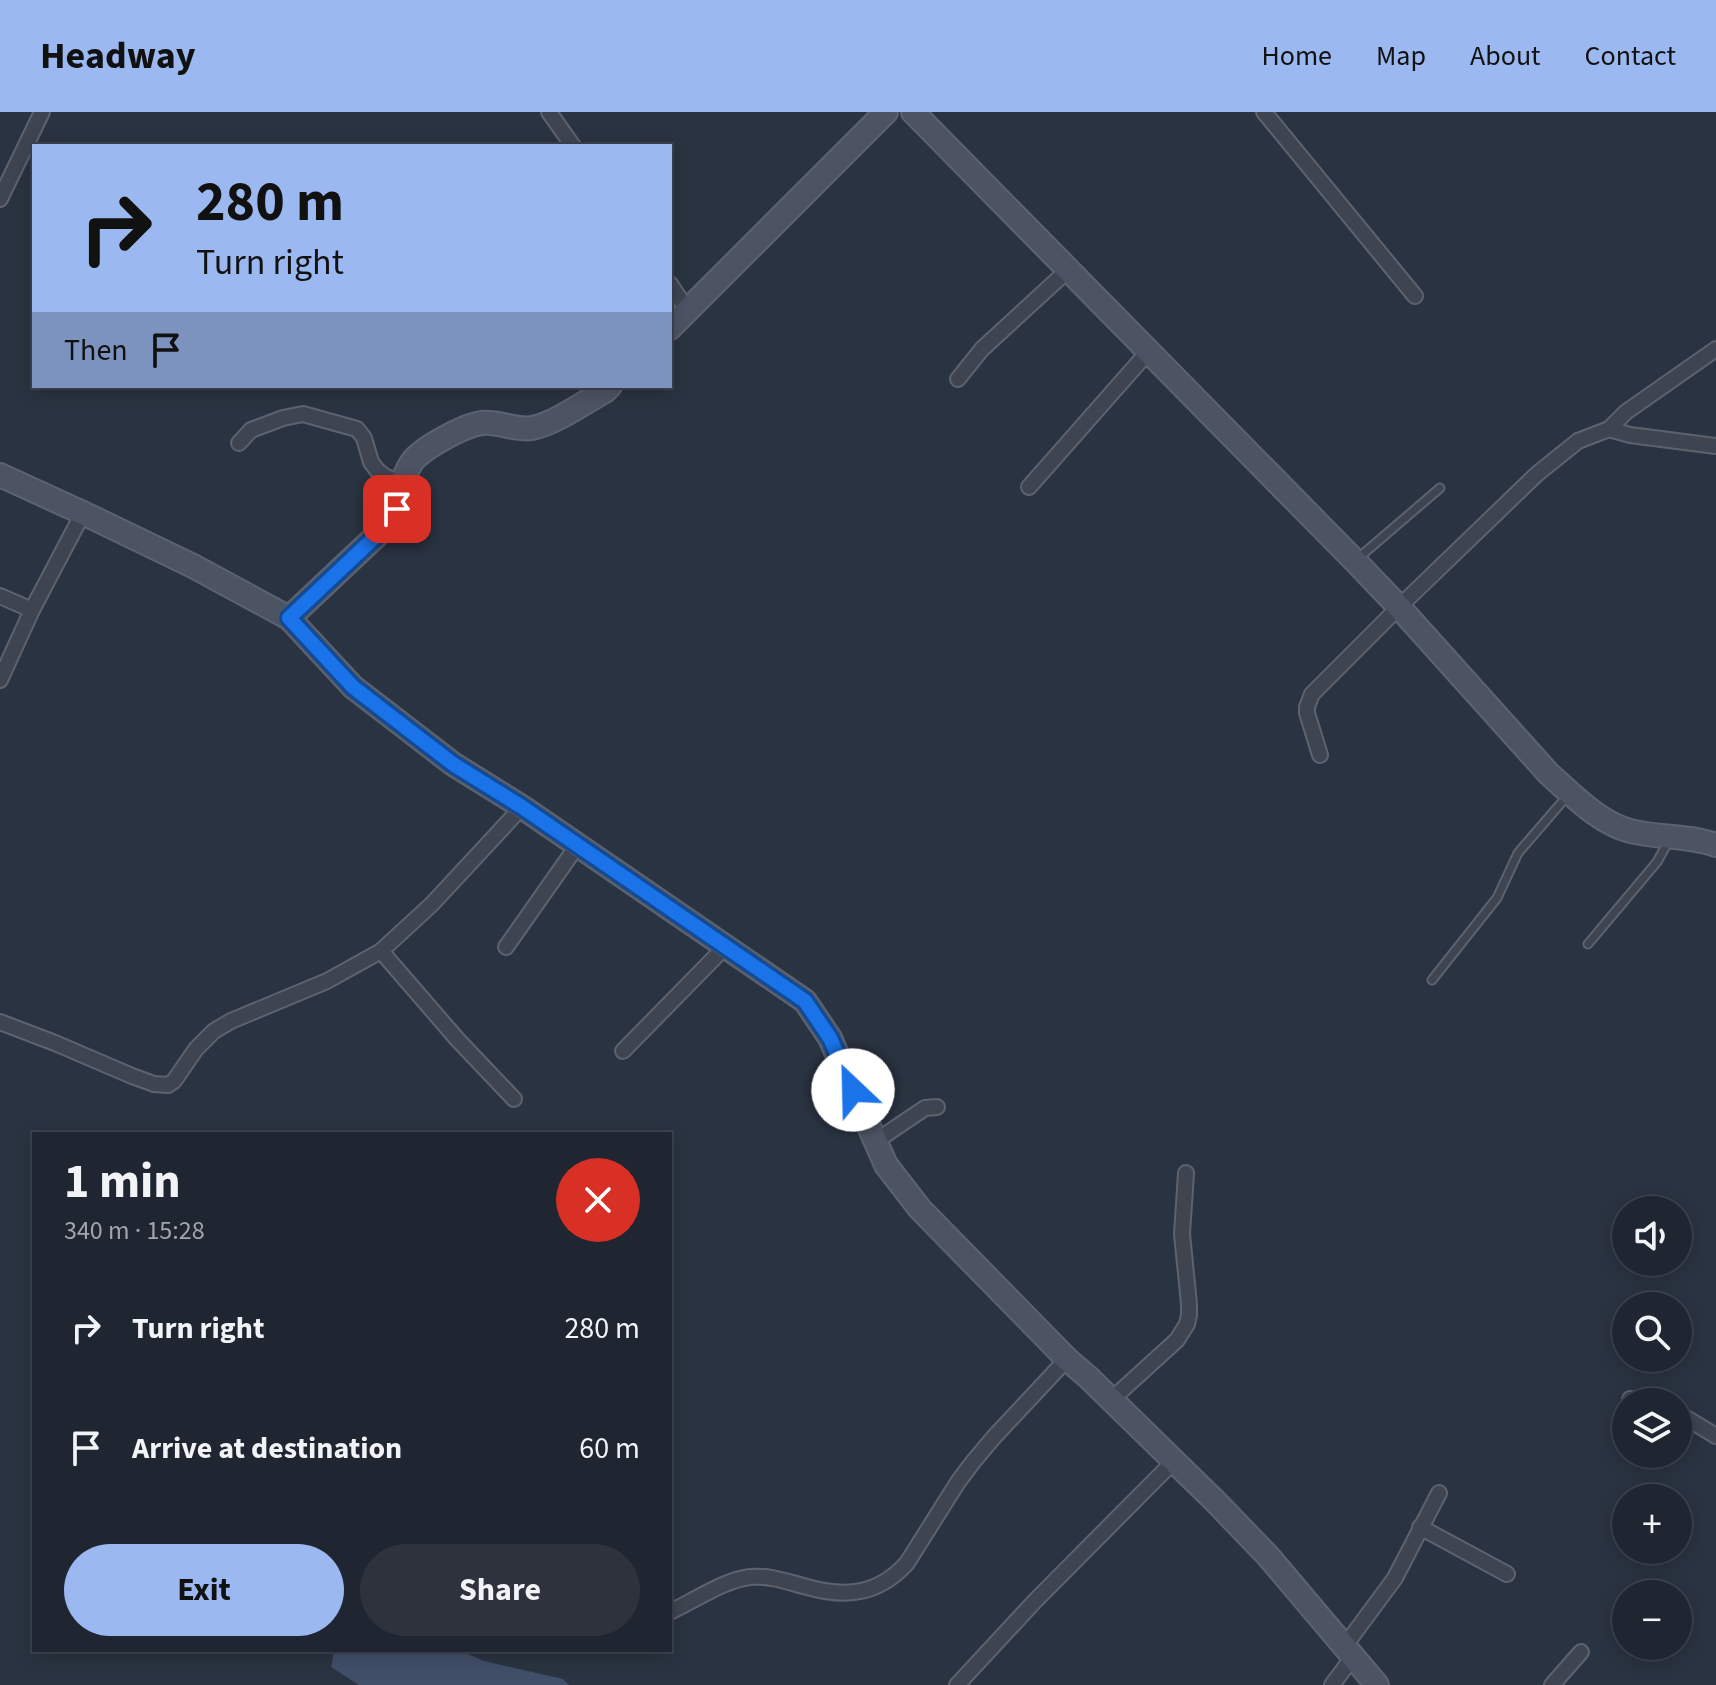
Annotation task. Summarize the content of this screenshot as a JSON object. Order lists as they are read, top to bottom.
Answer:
{
  "page": {
    "header": "Headway",
    "nav": [
      "Home",
      "Map",
      "About",
      "Contact"
    ],
    "turn": ["280 m", "Turn right"],
    "then": "Then",
    "heading": ["1 min", "340 m · 15:28"],
    "map_buttons": ["+", "−"],
    "list": [
      {
        "name": "Turn right",
        "value": "280 m"
      },
      {
        "name": "Arrive at destination",
        "value": "60 m"
      }
    ],
    "buttons": ["Exit", "Share"]
  }
}
